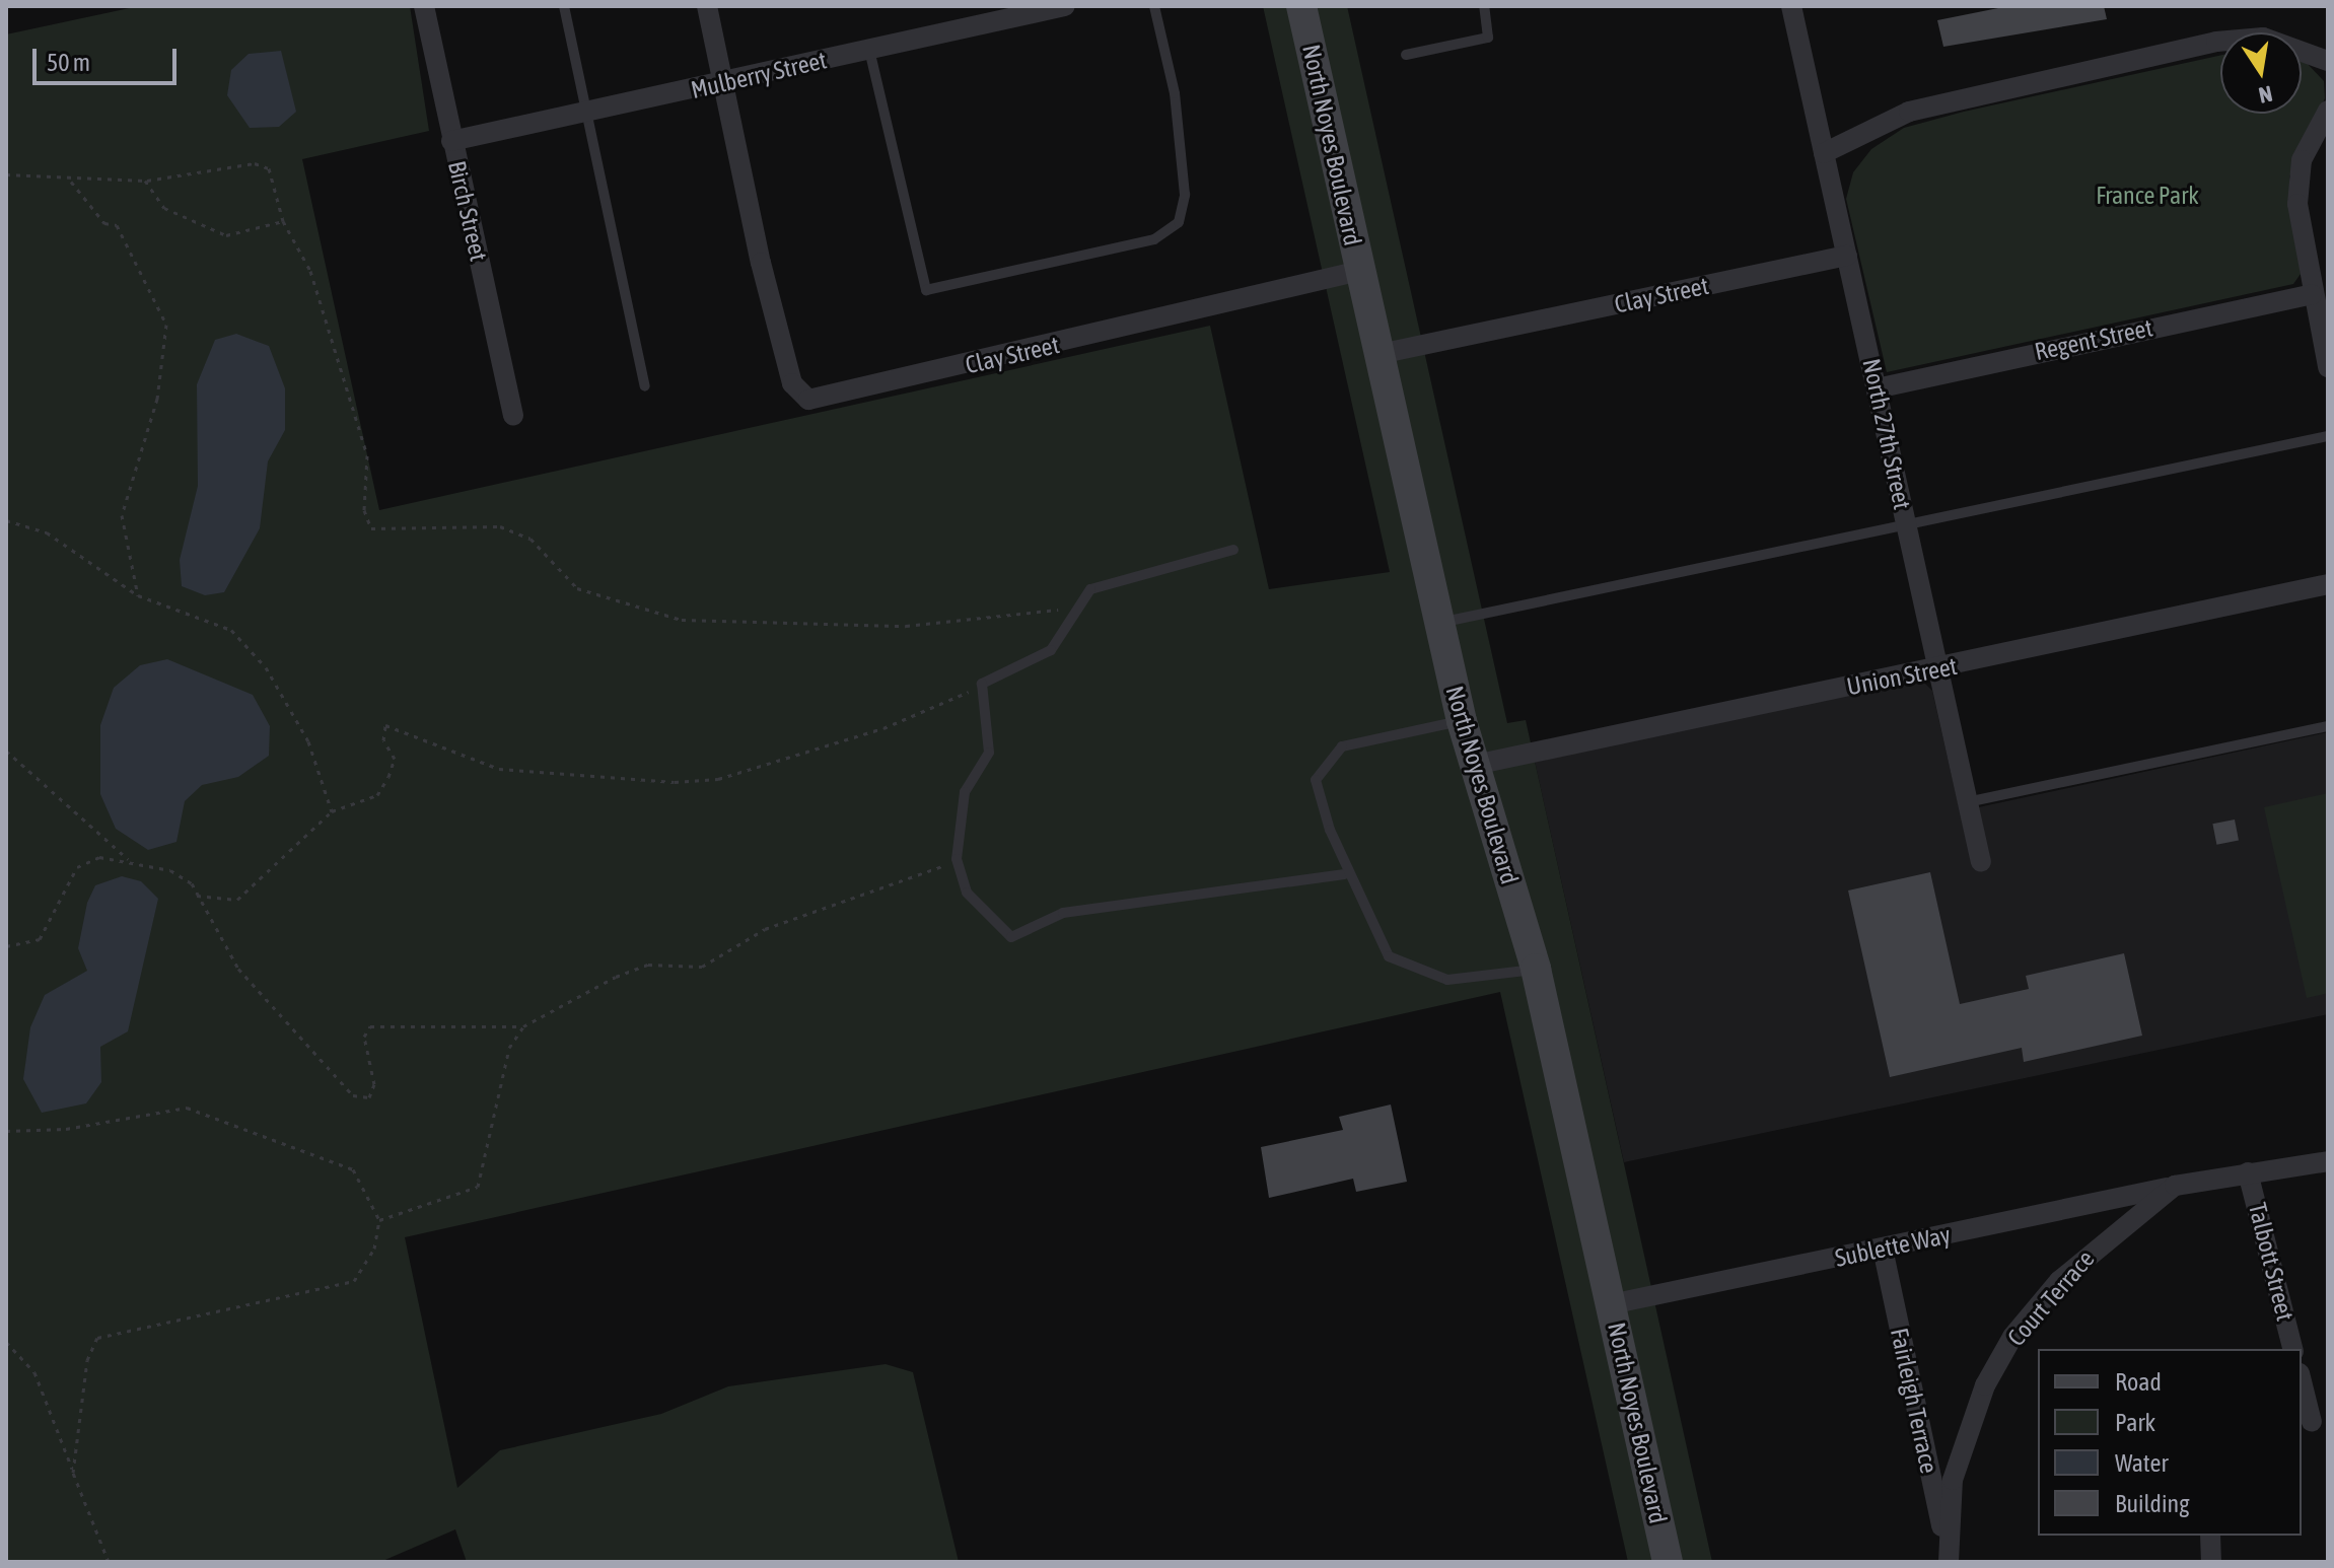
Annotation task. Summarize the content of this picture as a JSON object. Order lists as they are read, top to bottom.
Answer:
{
  "streets": {
    "street": [
      "Mulberry Street",
      "North Noyes Boulevard",
      "Birch Street",
      "Clay Street",
      "Regent Street",
      "North 27th Street",
      "Union Street",
      "Sublette Way",
      "Talbott Street",
      "Court Terrace",
      "Fairleigh Terrace"
    ]
  },
  "crossings": [
    ["Mulberry Street", "Birch Street"],
    ["Mulberry Street", "Clay Street"],
    ["North Noyes Boulevard", "Clay Street"],
    ["North Noyes Boulevard", "Union Street"],
    ["North Noyes Boulevard", "Sublette Way"],
    ["Clay Street", "North 27th Street"],
    ["Regent Street", "North 27th Street"],
    ["North 27th Street", "Union Street"],
    ["Sublette Way", "Court Terrace"],
    ["Sublette Way", "Fairleigh Terrace"],
    ["Talbott Street", "Court Terrace"],
    ["Court Terrace", "Fairleigh Terrace"]
  ],
  "parks": ["France Park"],
  "legend": [
    "Road",
    "Park",
    "Water",
    "Building"
  ],
  "scale_bar": "50 m",
  "north": "bottom"
}
